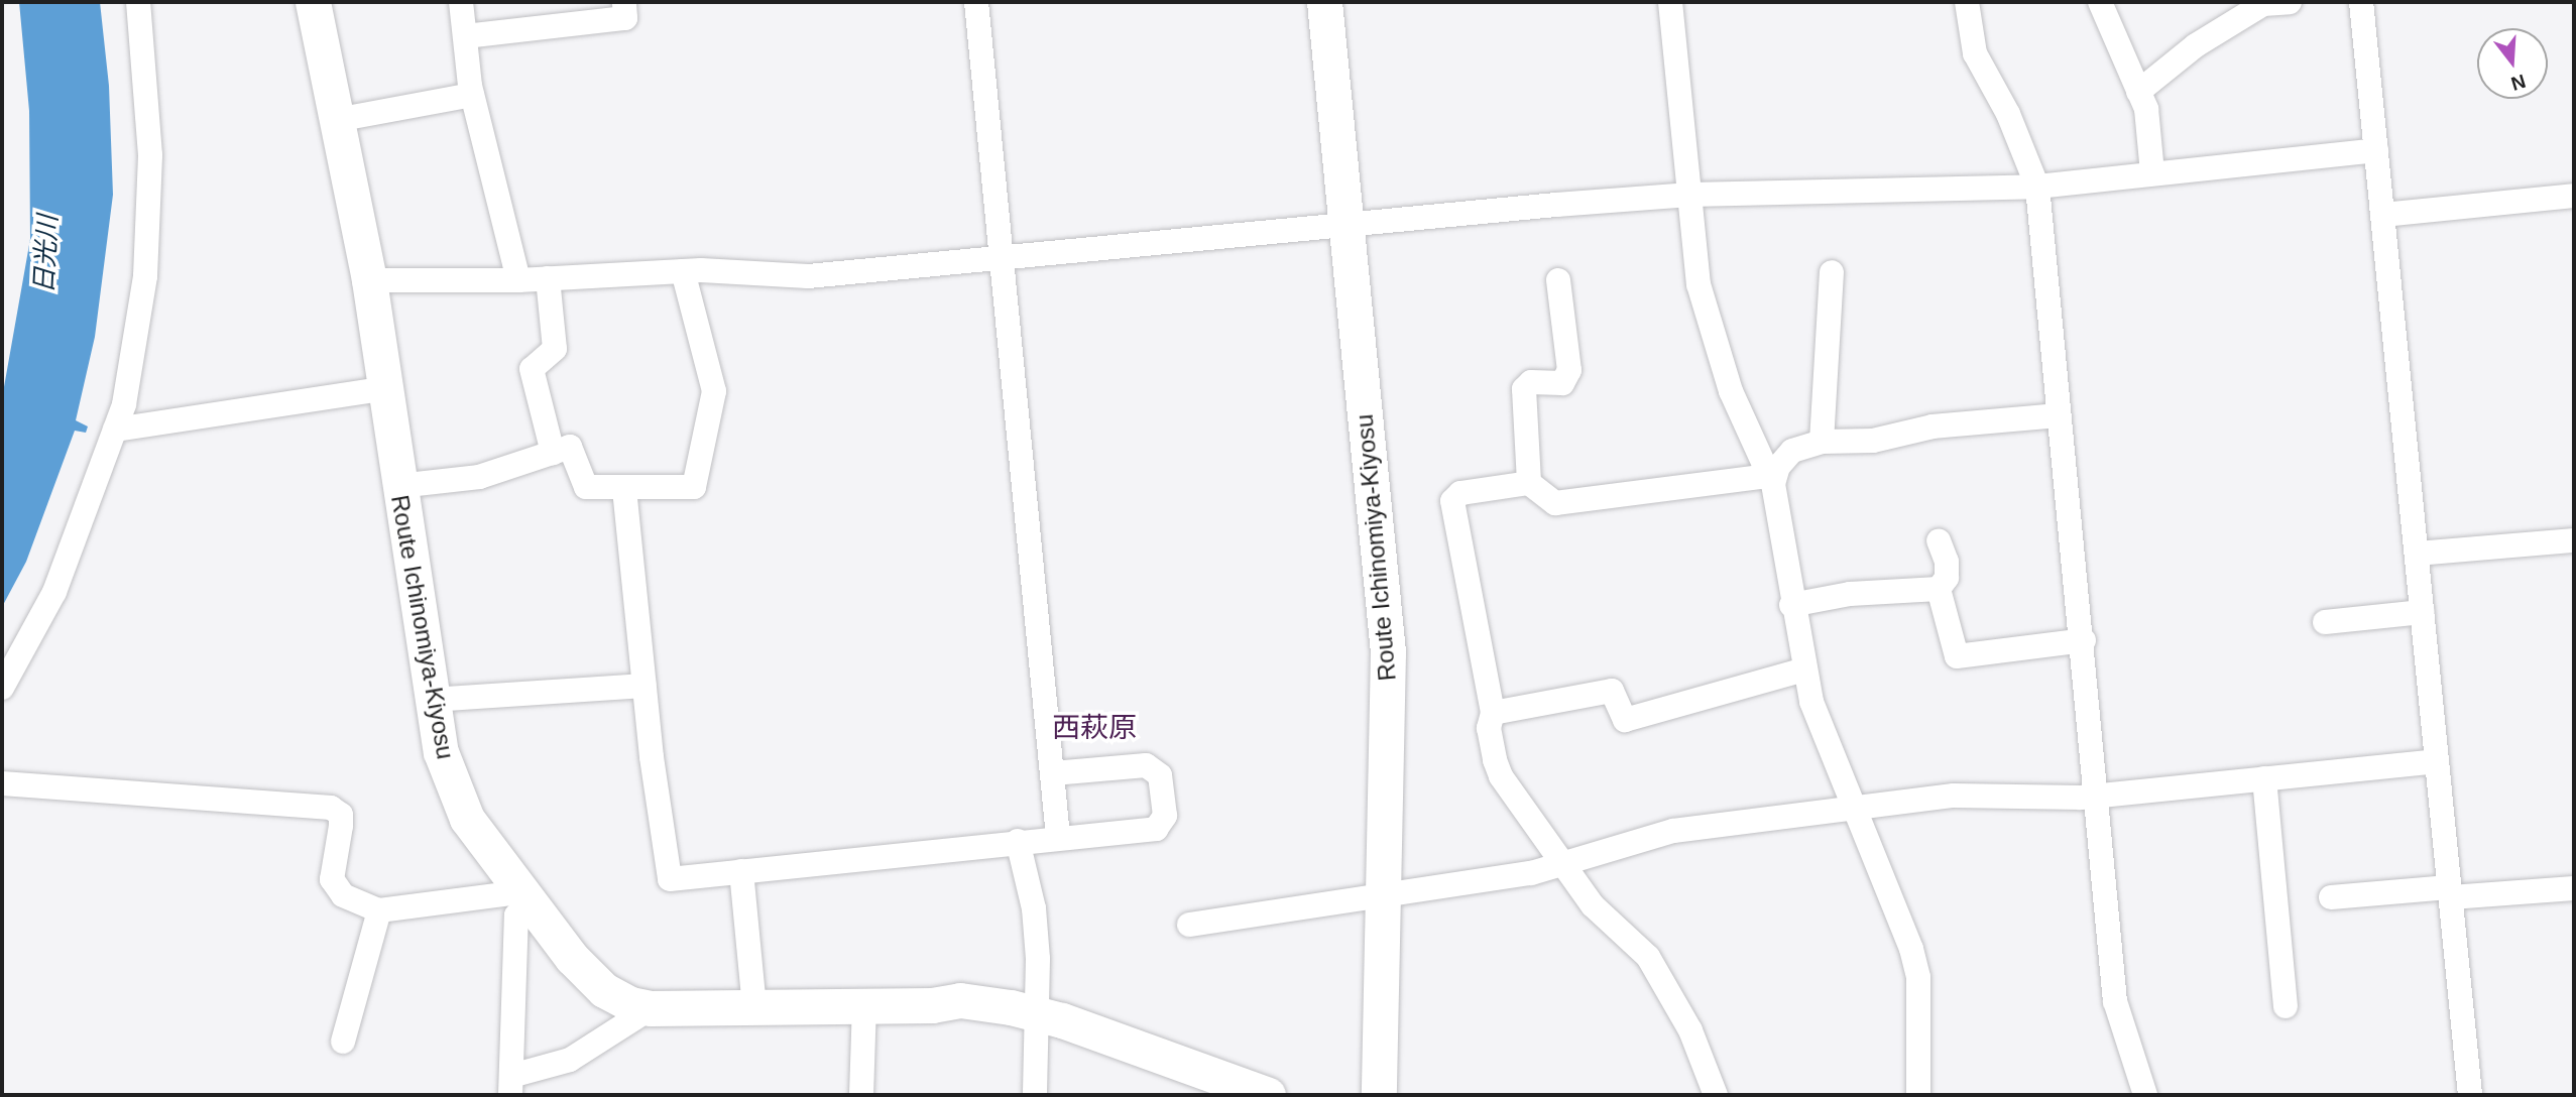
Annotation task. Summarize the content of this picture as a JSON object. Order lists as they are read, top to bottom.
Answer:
{
  "streets": {
    "main road": ["Route Ichinomiya-Kiyosu"]
  },
  "districts": ["西萩原"],
  "water": ["日光川"],
  "north": "bottom"
}
